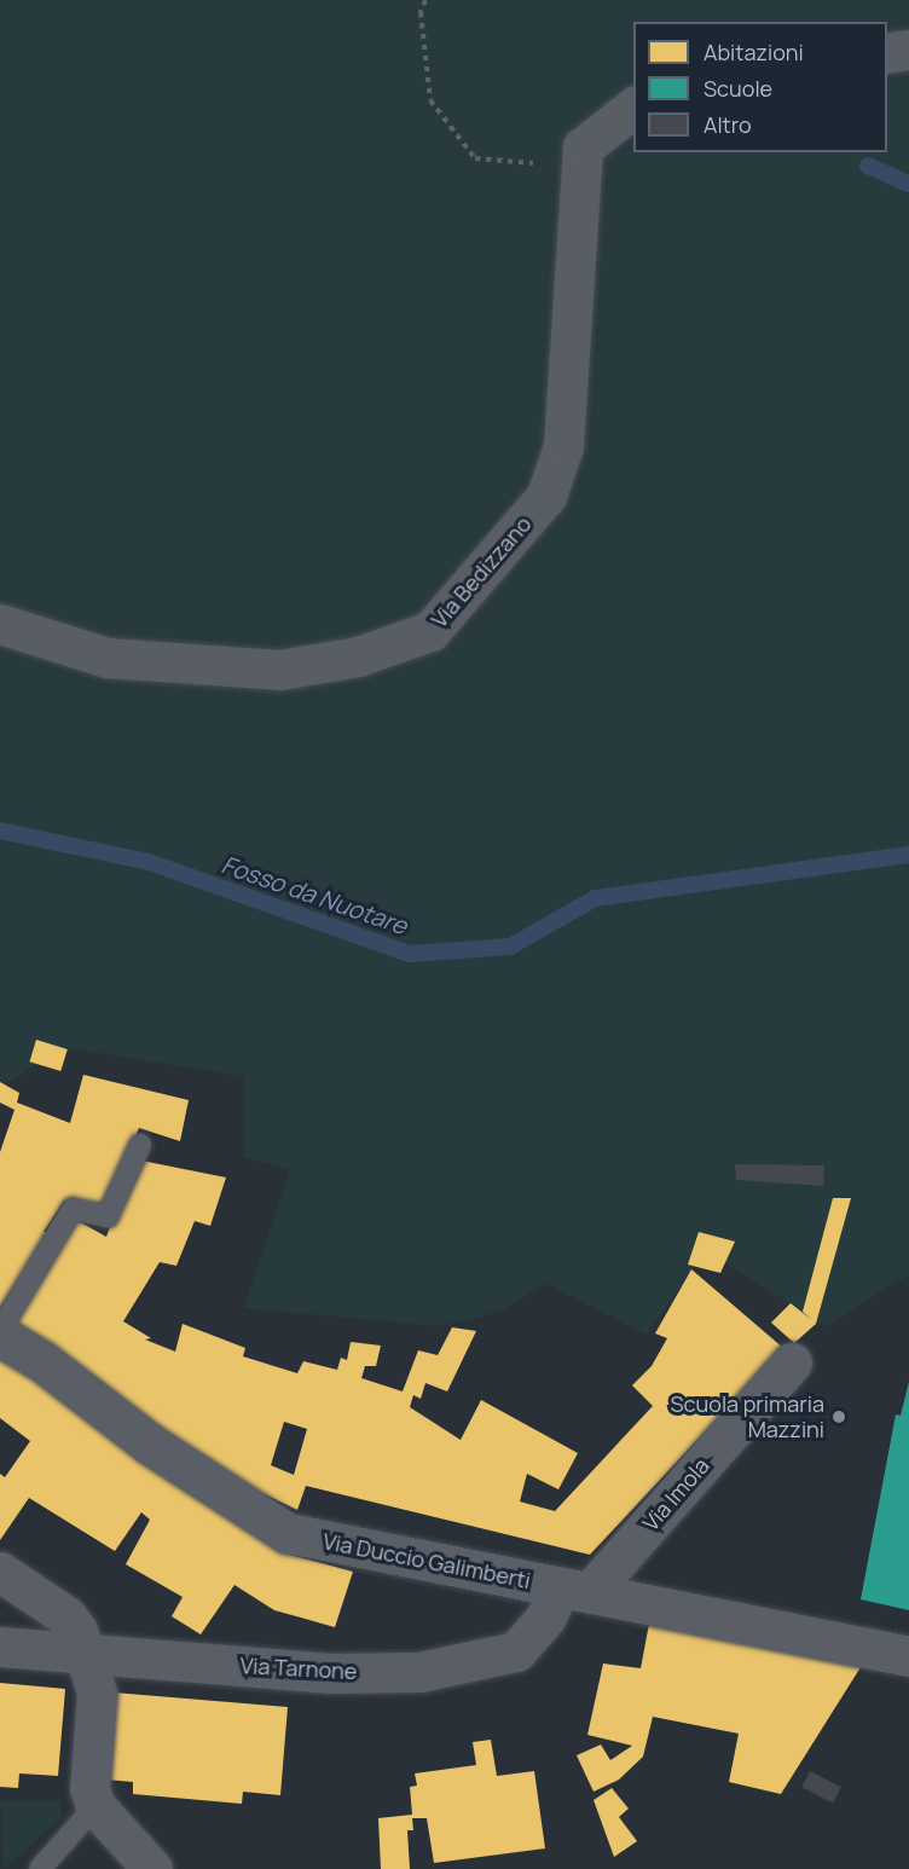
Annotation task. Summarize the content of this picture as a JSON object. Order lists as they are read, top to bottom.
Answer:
{
  "streets": {
    "street": [
      "Via Bedizzano",
      "Via Imola",
      "Via Duccio Galimberti",
      "Via Tarnone"
    ]
  },
  "crossings": [
    ["Via Imola", "Via Duccio Galimberti"],
    ["Via Imola", "Via Tarnone"],
    ["Via Duccio Galimberti", "Via Tarnone"]
  ],
  "water": ["Fosso da Nuotare"],
  "places": ["Scuola primaria Mazzini"],
  "legend": ["Abitazioni", "Scuole", "Altro"]
}
